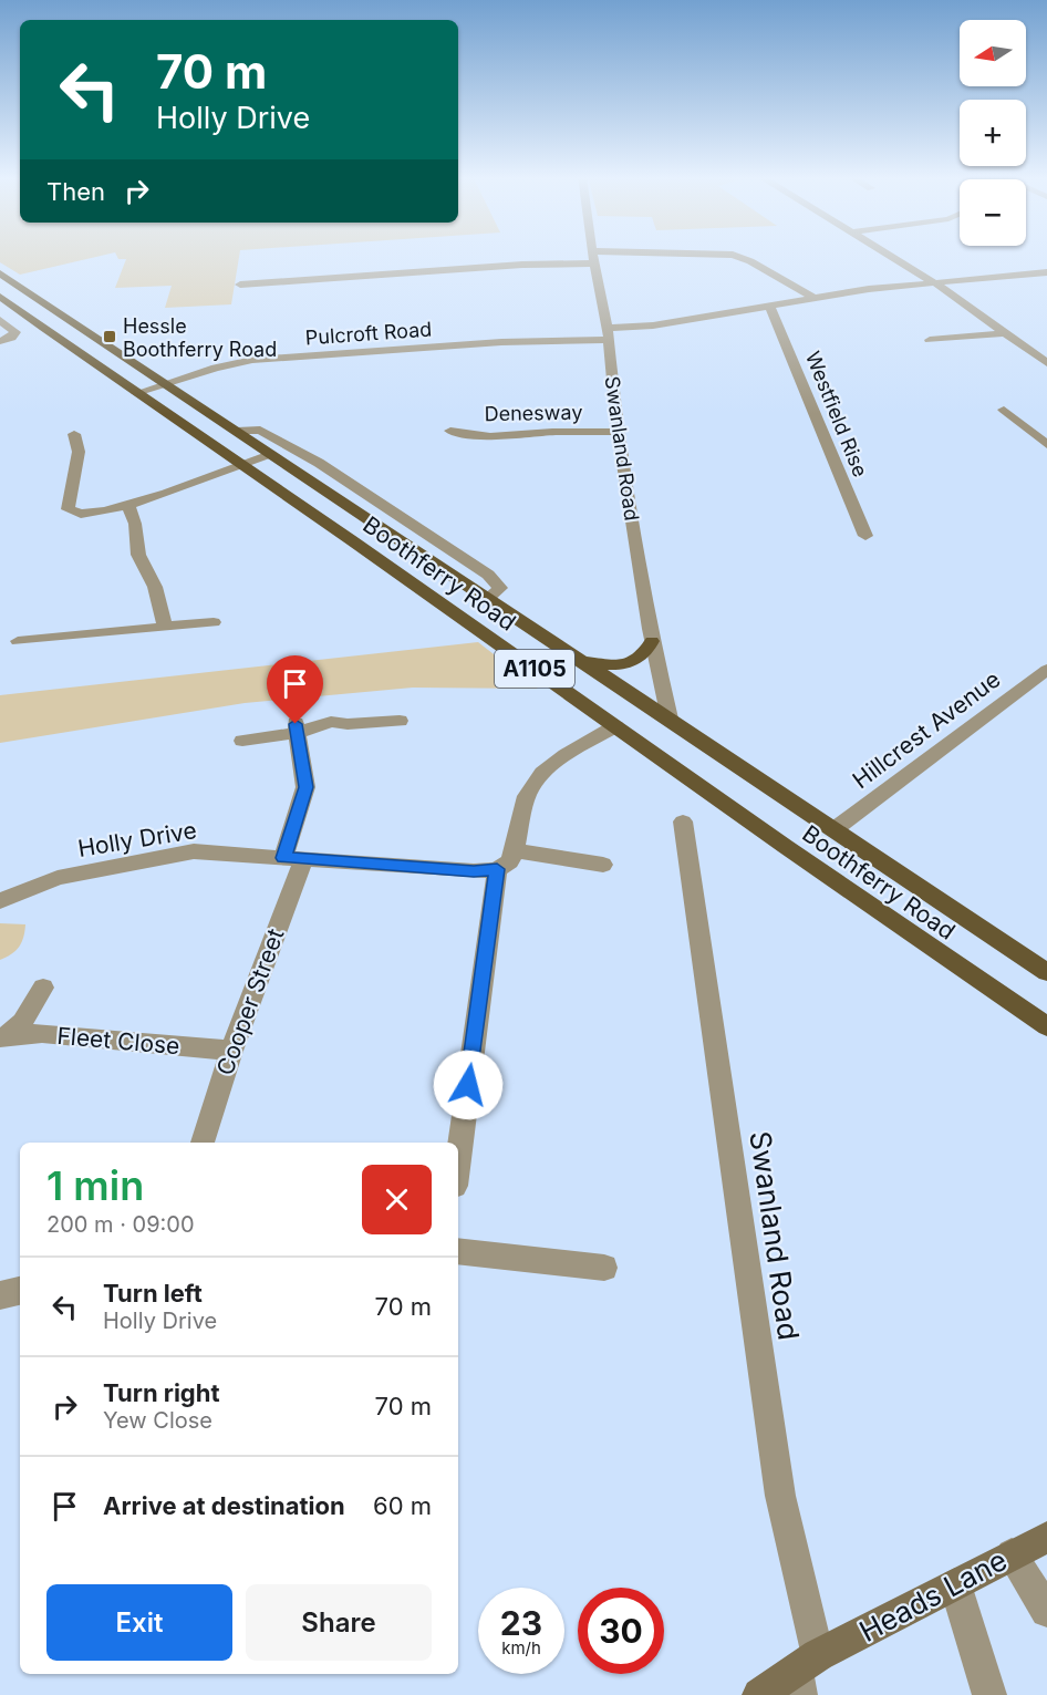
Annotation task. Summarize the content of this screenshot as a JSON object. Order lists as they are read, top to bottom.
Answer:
{
  "streets": {
    "main road": ["Boothferry Road", "A1105"],
    "street": [
      "Pulcroft Road",
      "Denesway",
      "Westfield Rise",
      "Swanland Road",
      "Hillcrest Avenue",
      "Holly Drive",
      "Cooper Street",
      "Fleet Close",
      "Heads Lane"
    ]
  },
  "crossings": [
    ["Pulcroft Road", "Westfield Rise"],
    ["Pulcroft Road", "Swanland Road"],
    ["Pulcroft Road", "Boothferry Road"],
    ["Denesway", "Swanland Road"],
    ["Swanland Road", "Boothferry Road"],
    ["Swanland Road", "Heads Lane"],
    ["Boothferry Road", "Hillcrest Avenue"],
    ["Holly Drive", "Cooper Street"],
    ["Cooper Street", "Fleet Close"]
  ],
  "places": {
    "transit": ["Hessle Boothferry Road"]
  },
  "north": "left",
  "page": {
    "map_buttons": ["+", "−"],
    "turn": ["70 m", "Holly Drive"],
    "then": "Then",
    "heading": ["1 min", "200 m · 09:00"],
    "list": [
      {
        "name": "Turn left",
        "note": "Holly Drive",
        "value": "70 m"
      },
      {
        "name": "Turn right",
        "note": "Yew Close",
        "value": "70 m"
      },
      {
        "name": "Arrive at destination",
        "value": "60 m"
      }
    ],
    "buttons": ["Exit", "Share"],
    "speed": "23 km/h",
    "limit": "30"
  }
}
